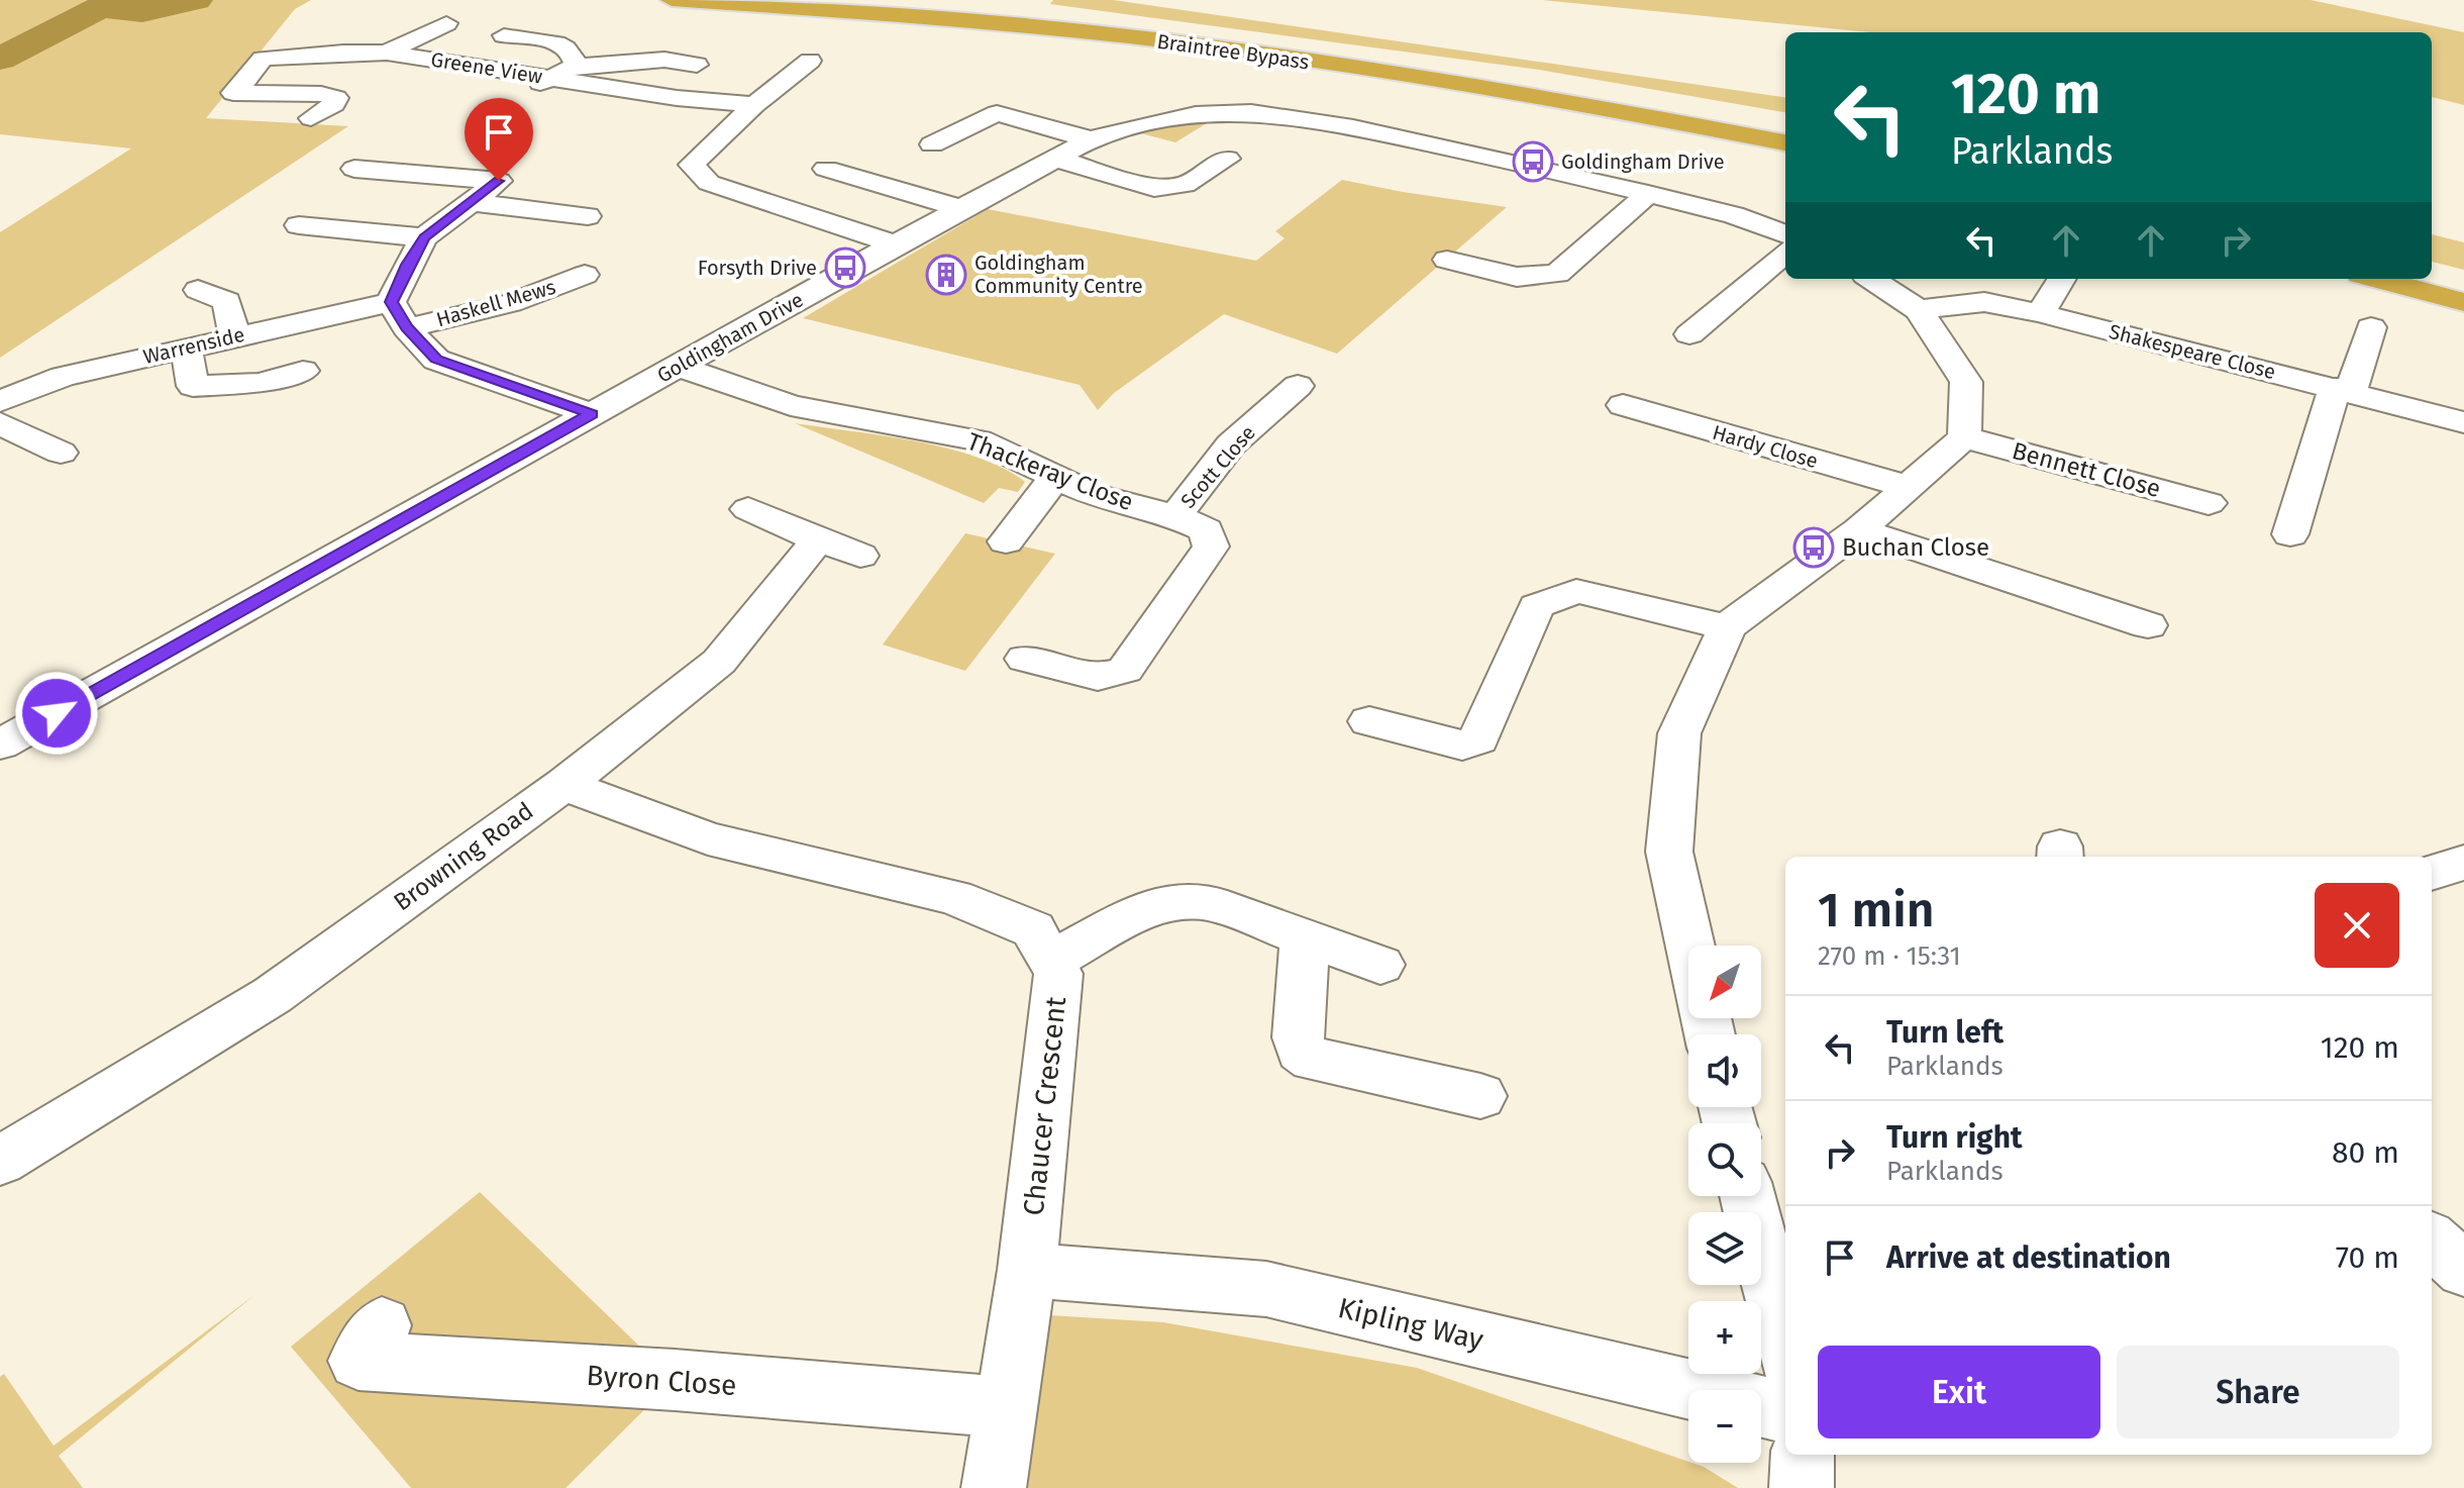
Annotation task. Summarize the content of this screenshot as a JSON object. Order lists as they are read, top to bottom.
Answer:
{
  "streets": {
    "highway": ["Braintree Bypass"],
    "street": [
      "Greene View",
      "Haskell Mews",
      "Goldingham Drive",
      "Warrenside",
      "Shakespeare Close",
      "Hardy Close",
      "Scott Close",
      "Bennett Close",
      "Thackeray Close",
      "Browning Road",
      "Chaucer Crescent",
      "Kipling Way",
      "Byron Close"
    ]
  },
  "crossings": [
    ["Haskell Mews", "Warrenside"],
    ["Goldingham Drive", "Thackeray Close"],
    ["Scott Close", "Thackeray Close"],
    ["Browning Road", "Chaucer Crescent"],
    ["Chaucer Crescent", "Kipling Way"],
    ["Chaucer Crescent", "Byron Close"]
  ],
  "places": {
    "bus stop": ["Goldingham Drive", "Forsyth Drive", "Buchan Close"],
    "building": ["Goldingham Community Centre"]
  },
  "north": "bottom left",
  "page": {
    "turn": ["120 m", "Parklands"],
    "heading": ["1 min", "270 m · 15:31"],
    "map_buttons": ["+", "−"],
    "list": [
      {
        "name": "Turn left",
        "note": "Parklands",
        "value": "120 m"
      },
      {
        "name": "Turn right",
        "note": "Parklands",
        "value": "80 m"
      },
      {
        "name": "Arrive at destination",
        "value": "70 m"
      }
    ],
    "buttons": ["Exit", "Share"]
  }
}
